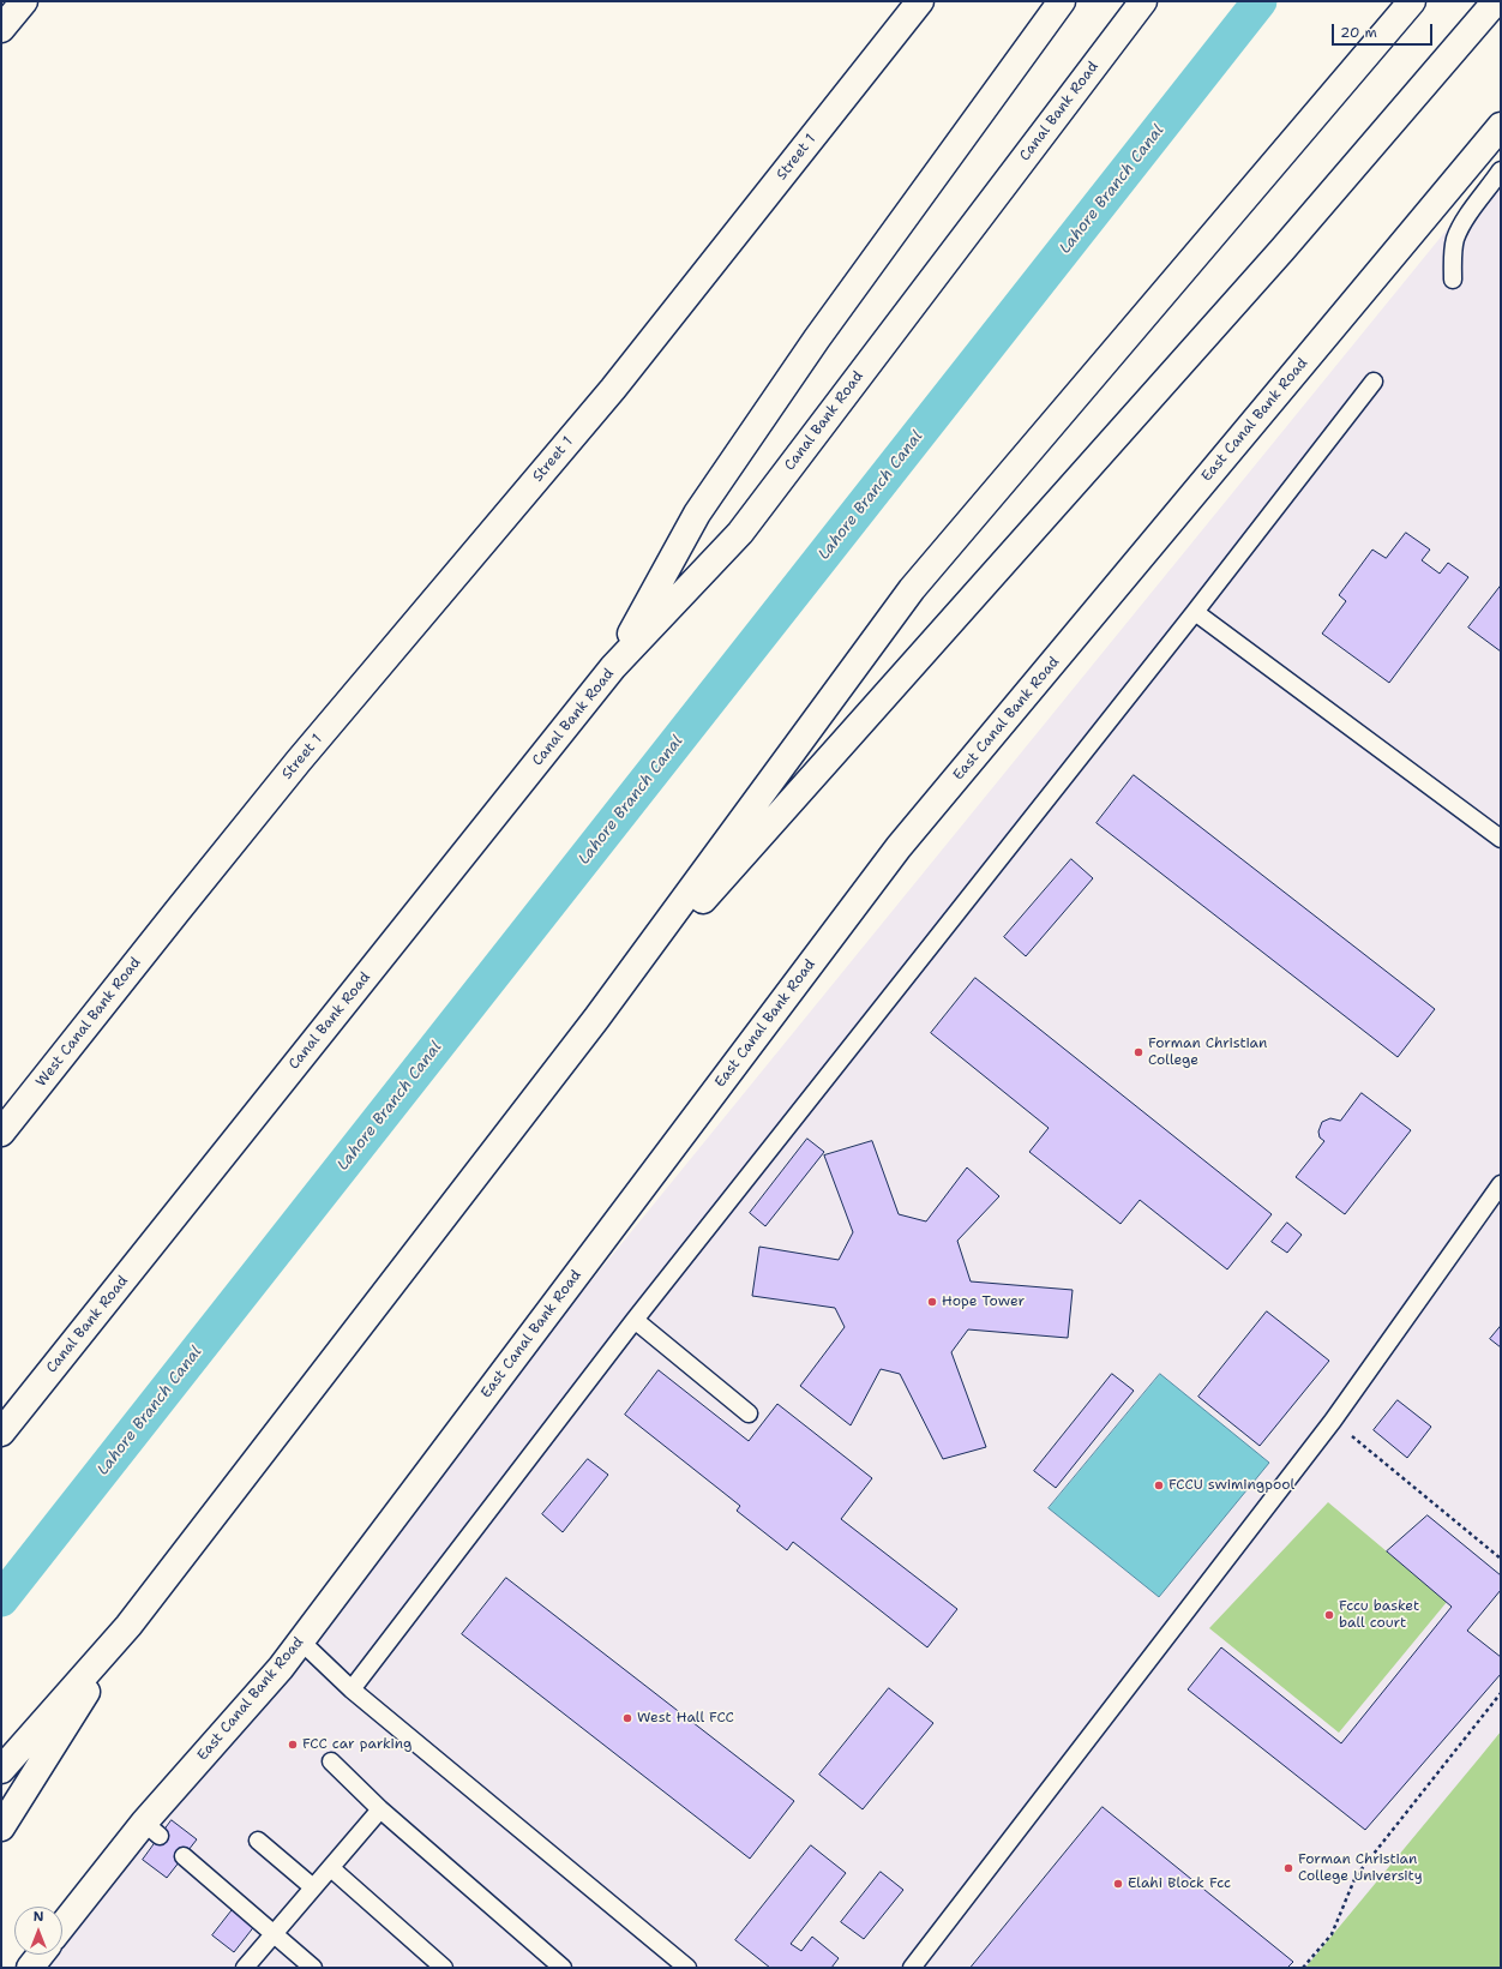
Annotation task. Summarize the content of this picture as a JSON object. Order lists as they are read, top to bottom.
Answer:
{
  "streets": {
    "main road": [
      "Canal Bank Road",
      "Street 1",
      "East Canal Bank Road",
      "West Canal Bank Road"
    ]
  },
  "crossings": [
    ["Street 1", "West Canal Bank Road"]
  ],
  "water": ["Lahore Branch Canal"],
  "places": [
    "Forman Christian College",
    "Hope Tower",
    "FCCU swimingpool",
    "Fccu basket ball court",
    "West Hall FCC",
    "FCC car parking",
    "Forman Christian College University",
    "Elahi Block Fcc"
  ],
  "scale_bar": "20 m",
  "north": "top"
}
